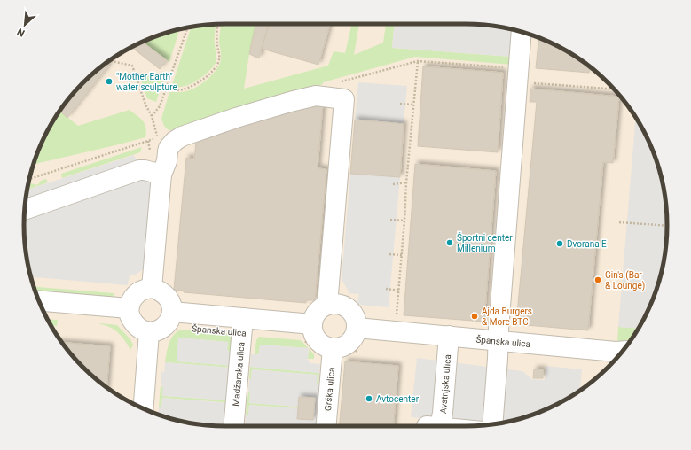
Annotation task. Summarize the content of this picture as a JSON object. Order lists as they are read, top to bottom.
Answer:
{
  "streets": {
    "street": [
      "Španska ulica",
      "Madžarska ulica",
      "Avstrijska ulica",
      "Grška ulica"
    ]
  },
  "crossings": [
    ["Španska ulica", "Madžarska ulica"],
    ["Španska ulica", "Avstrijska ulica"]
  ],
  "places": [
    "\"Mother Earth\" water sculpture",
    "Športni center Millenium",
    "Dvorana E",
    "Gin's (Bar & Lounge)",
    "Ajda Burgers & More BTC",
    "Avtocenter"
  ],
  "north": "bottom left"
}
